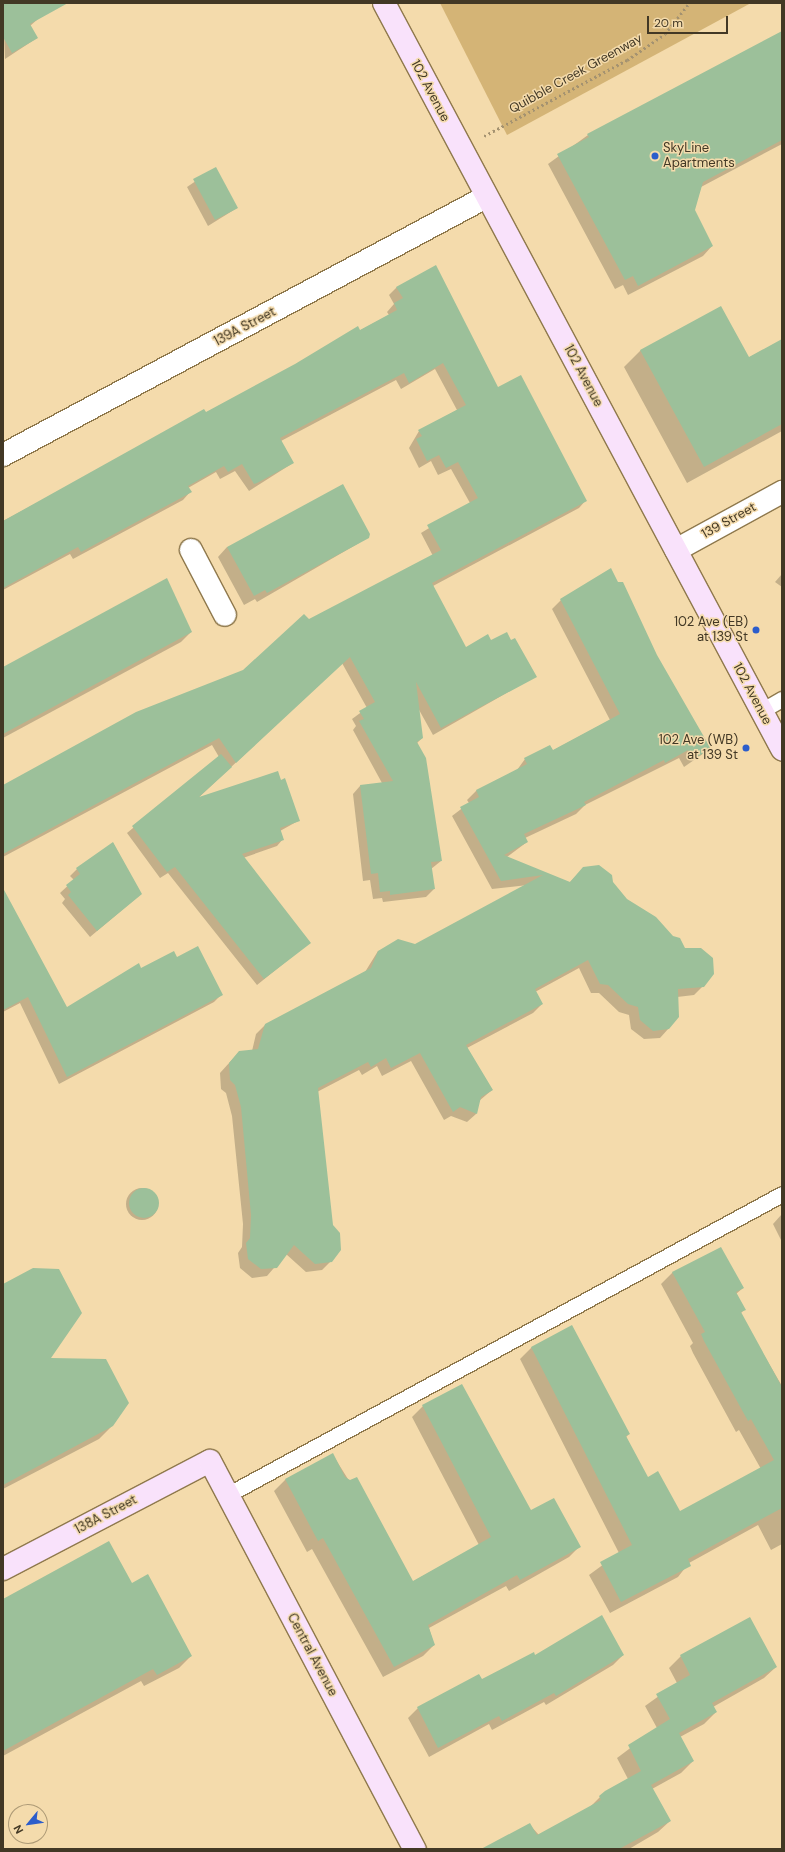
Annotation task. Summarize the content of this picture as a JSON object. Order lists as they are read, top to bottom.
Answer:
{
  "streets": {
    "street": [
      "102 Avenue",
      "139A Street",
      "139 Street",
      "138A Street",
      "Central Avenue"
    ],
    "path": ["Quibble Creek Greenway"]
  },
  "crossings": [
    ["Quibble Creek Greenway", "102 Avenue"],
    ["102 Avenue", "139A Street"],
    ["102 Avenue", "139 Street"],
    ["138A Street", "Central Avenue"]
  ],
  "places": ["SkyLine Apartments", "102 Ave (EB) at 139 St", "102 Ave (WB) at 139 St"],
  "scale_bar": "20 m",
  "north": "bottom left"
}
